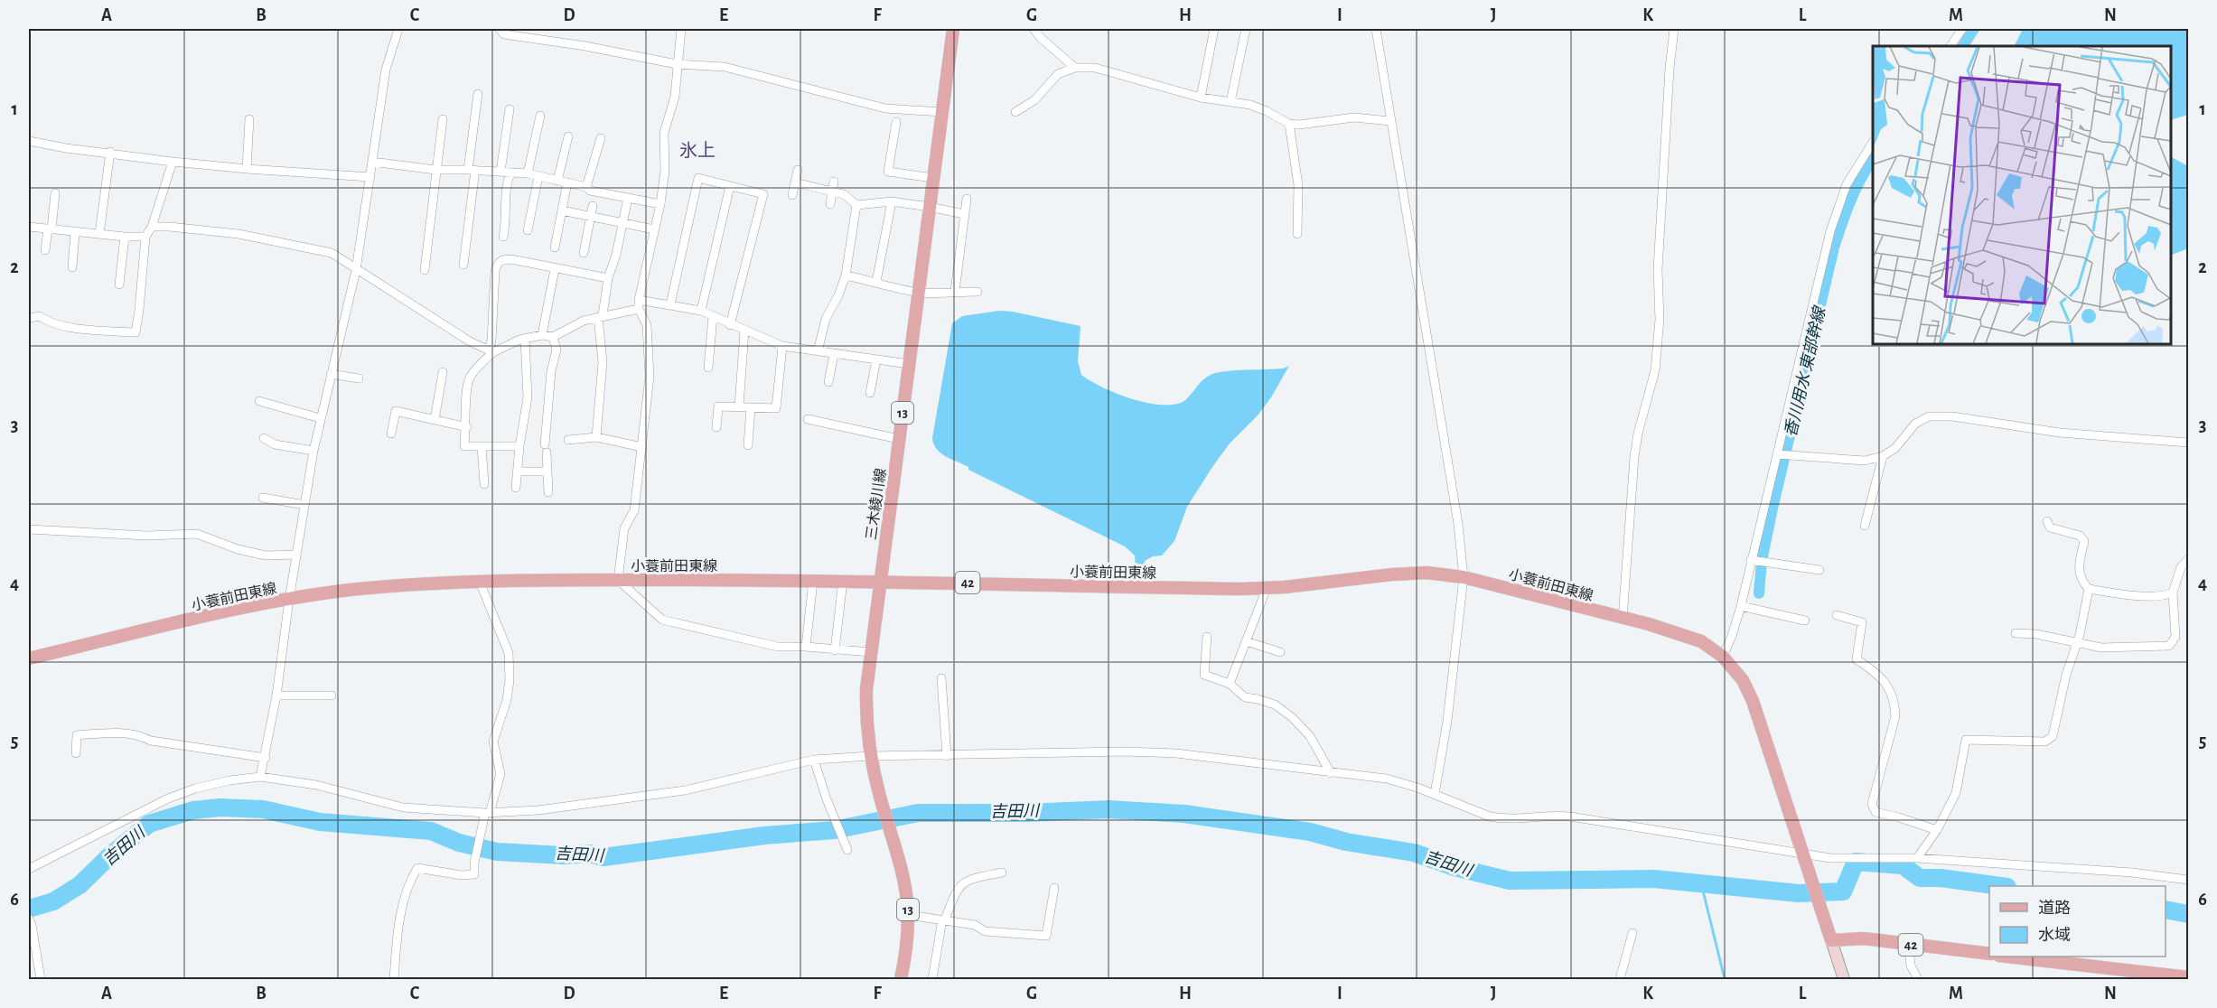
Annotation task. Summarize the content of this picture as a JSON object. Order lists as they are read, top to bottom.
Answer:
{
  "streets": {
    "main road": [
      "13",
      "三木綾川線",
      "小蓑前田東線",
      "42"
    ]
  },
  "crossings": [
    ["三木綾川線", "小蓑前田東線"],
    ["小蓑前田東線", "42"]
  ],
  "districts": ["氷上"],
  "water": ["香川用水 東部幹線", "吉田川"],
  "legend": ["道路", "水域"],
  "grid": {
    "columns": [
      "A",
      "B",
      "C",
      "D",
      "E",
      "F",
      "G",
      "H",
      "I",
      "J",
      "K",
      "L",
      "M",
      "N"
    ],
    "rows": [
      "1",
      "2",
      "3",
      "4",
      "5",
      "6"
    ]
  }
}
